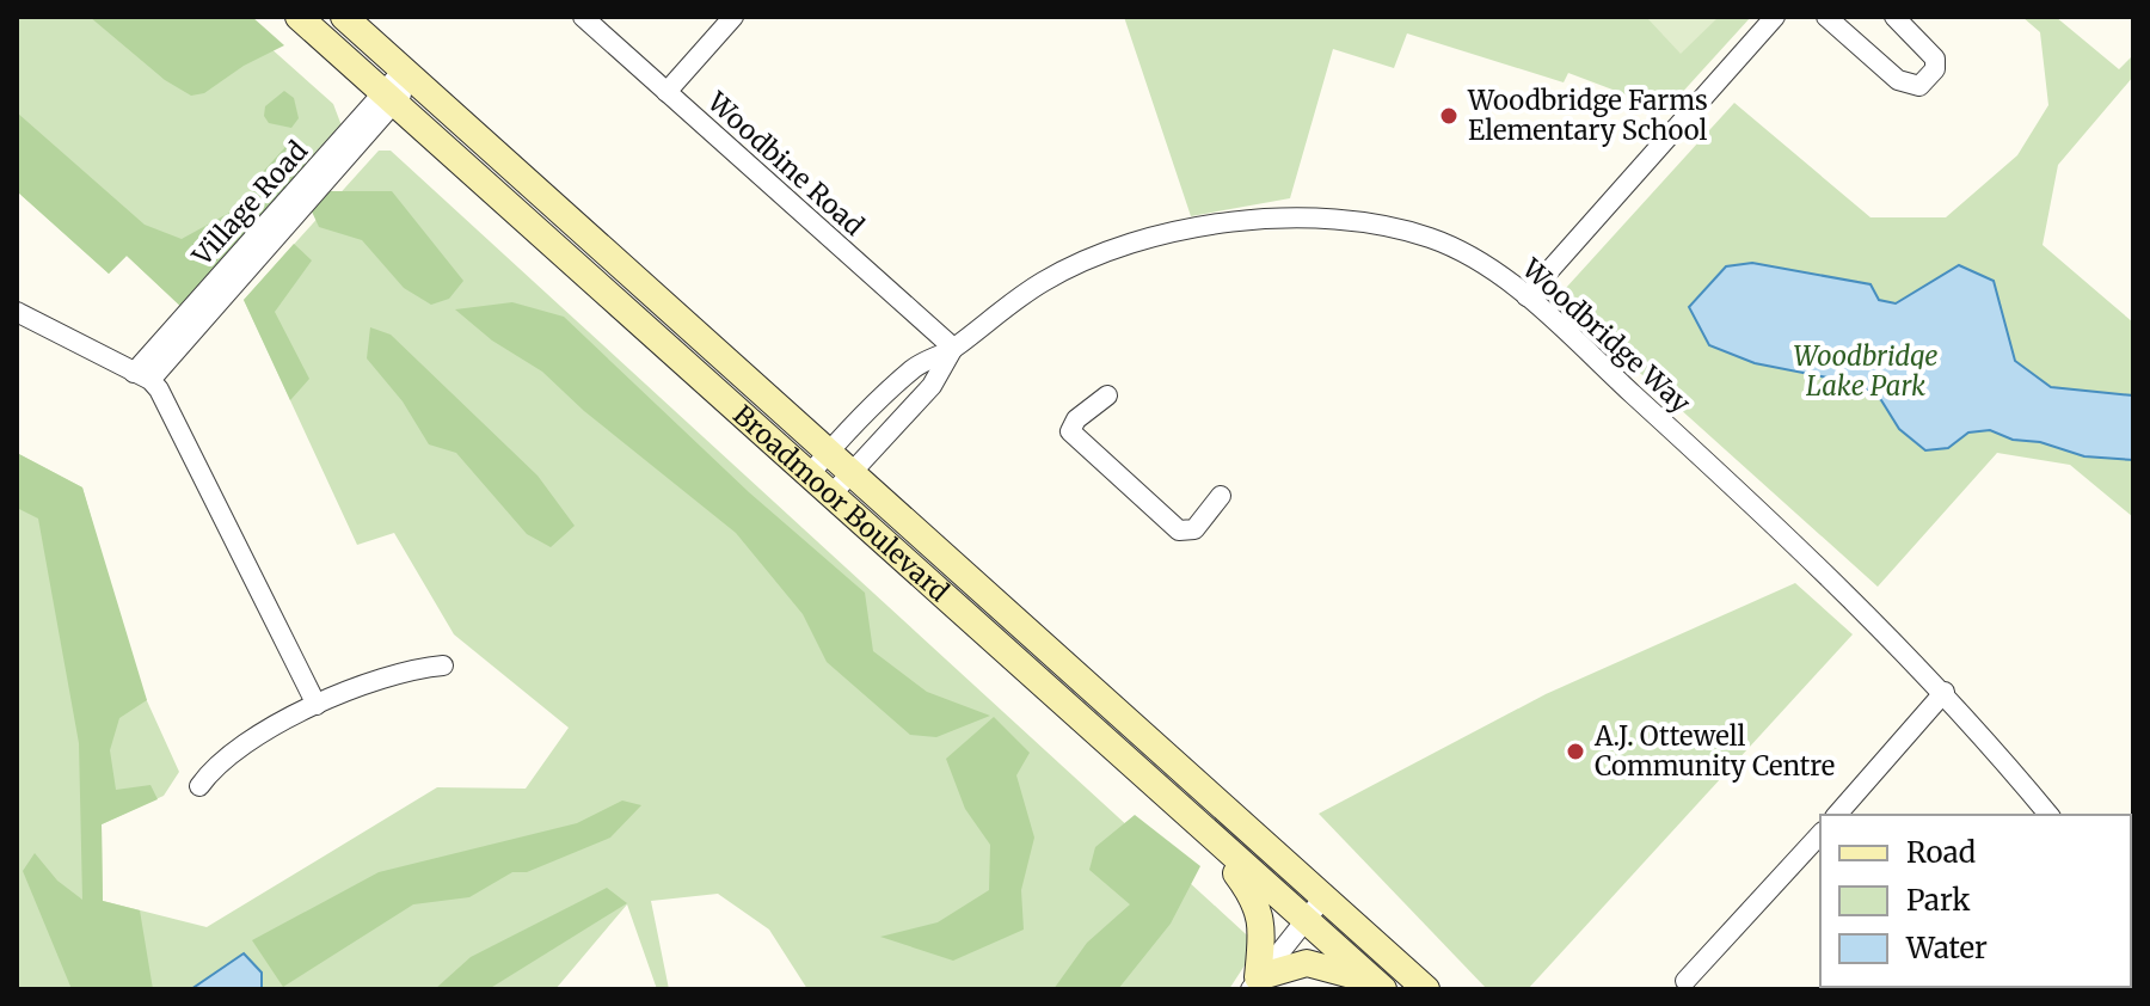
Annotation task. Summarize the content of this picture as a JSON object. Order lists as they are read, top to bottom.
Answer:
{
  "streets": {
    "main road": ["Broadmoor Boulevard"],
    "street": ["Woodbine Road", "Village Road", "Woodbridge Way"]
  },
  "crossings": [
    ["Woodbine Road", "Woodbridge Way"],
    ["Village Road", "Broadmoor Boulevard"],
    ["Woodbridge Way", "Broadmoor Boulevard"]
  ],
  "parks": ["Woodbridge Lake Park"],
  "places": ["Woodbridge Farms Elementary School", "A.J. Ottewell Community Centre"],
  "legend": ["Road", "Park", "Water"]
}
